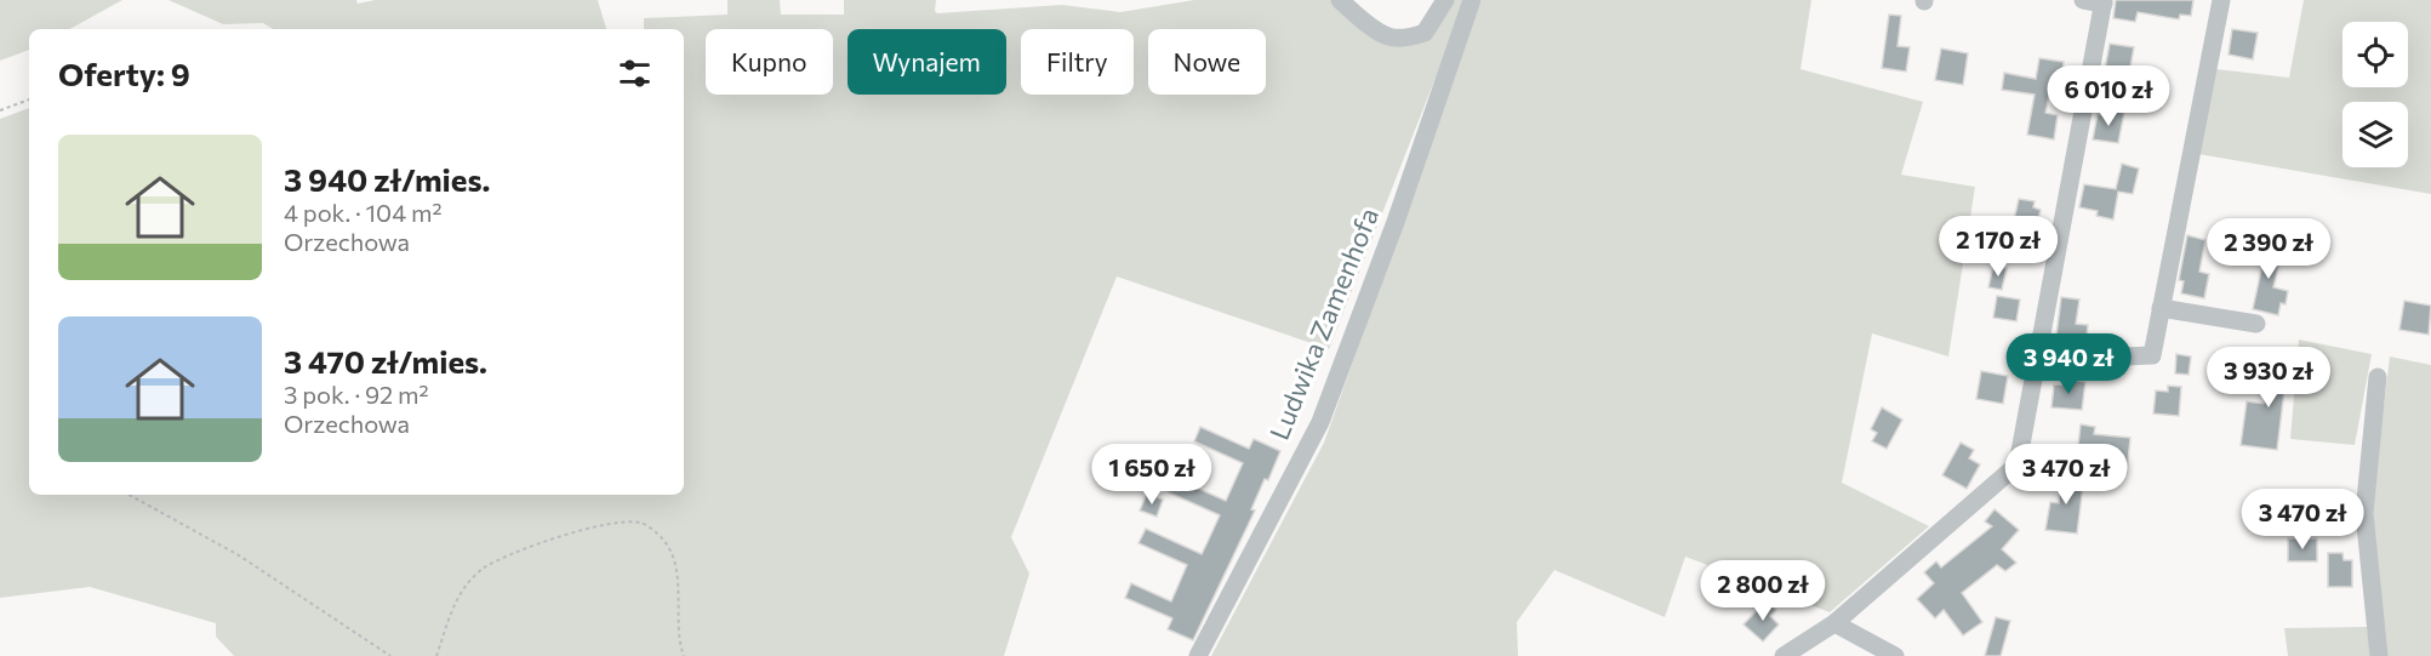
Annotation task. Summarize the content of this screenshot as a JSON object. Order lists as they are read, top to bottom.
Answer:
{
  "streets": {
    "street": ["Ludwika Zamenhofa"]
  },
  "page": {
    "chip": [
      "Kupno",
      "Wynajem",
      "Filtry",
      "Nowe"
    ],
    "heading": "Oferty: 9",
    "price": [
      "6 010 zł",
      "2 170 zł",
      "2 390 zł",
      "3 940 zł",
      "3 930 zł",
      "1 650 zł",
      "3 470 zł",
      "3 470 zł",
      "2 800 zł"
    ],
    "list": [
      {
        "name": "3 940 zł/mies.",
        "note": "4 pok. · 104 m² · Orzechowa"
      },
      {
        "name": "3 470 zł/mies.",
        "note": "3 pok. · 92 m² · Orzechowa"
      }
    ]
  }
}
